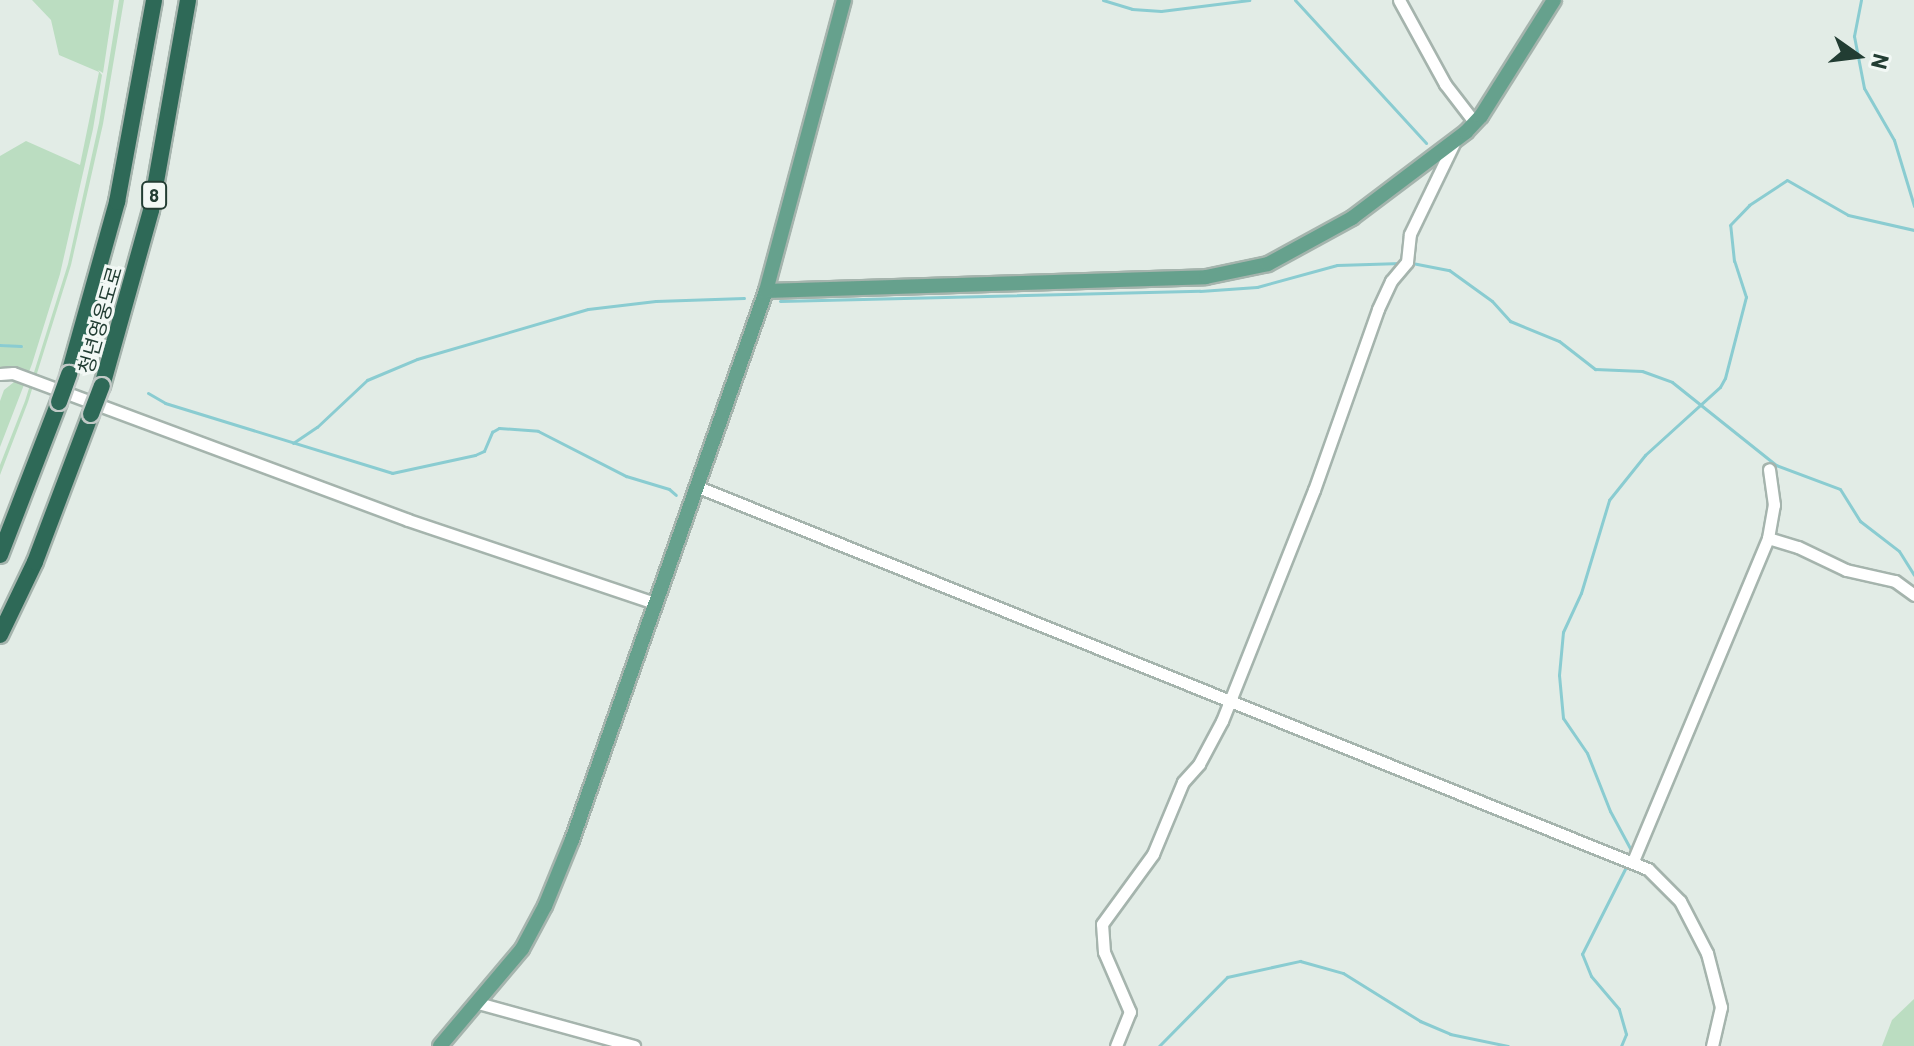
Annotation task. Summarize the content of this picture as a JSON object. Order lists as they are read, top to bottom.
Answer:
{
  "streets": {
    "highway": ["8", "청년영웅도로"]
  },
  "north": "right"
}
